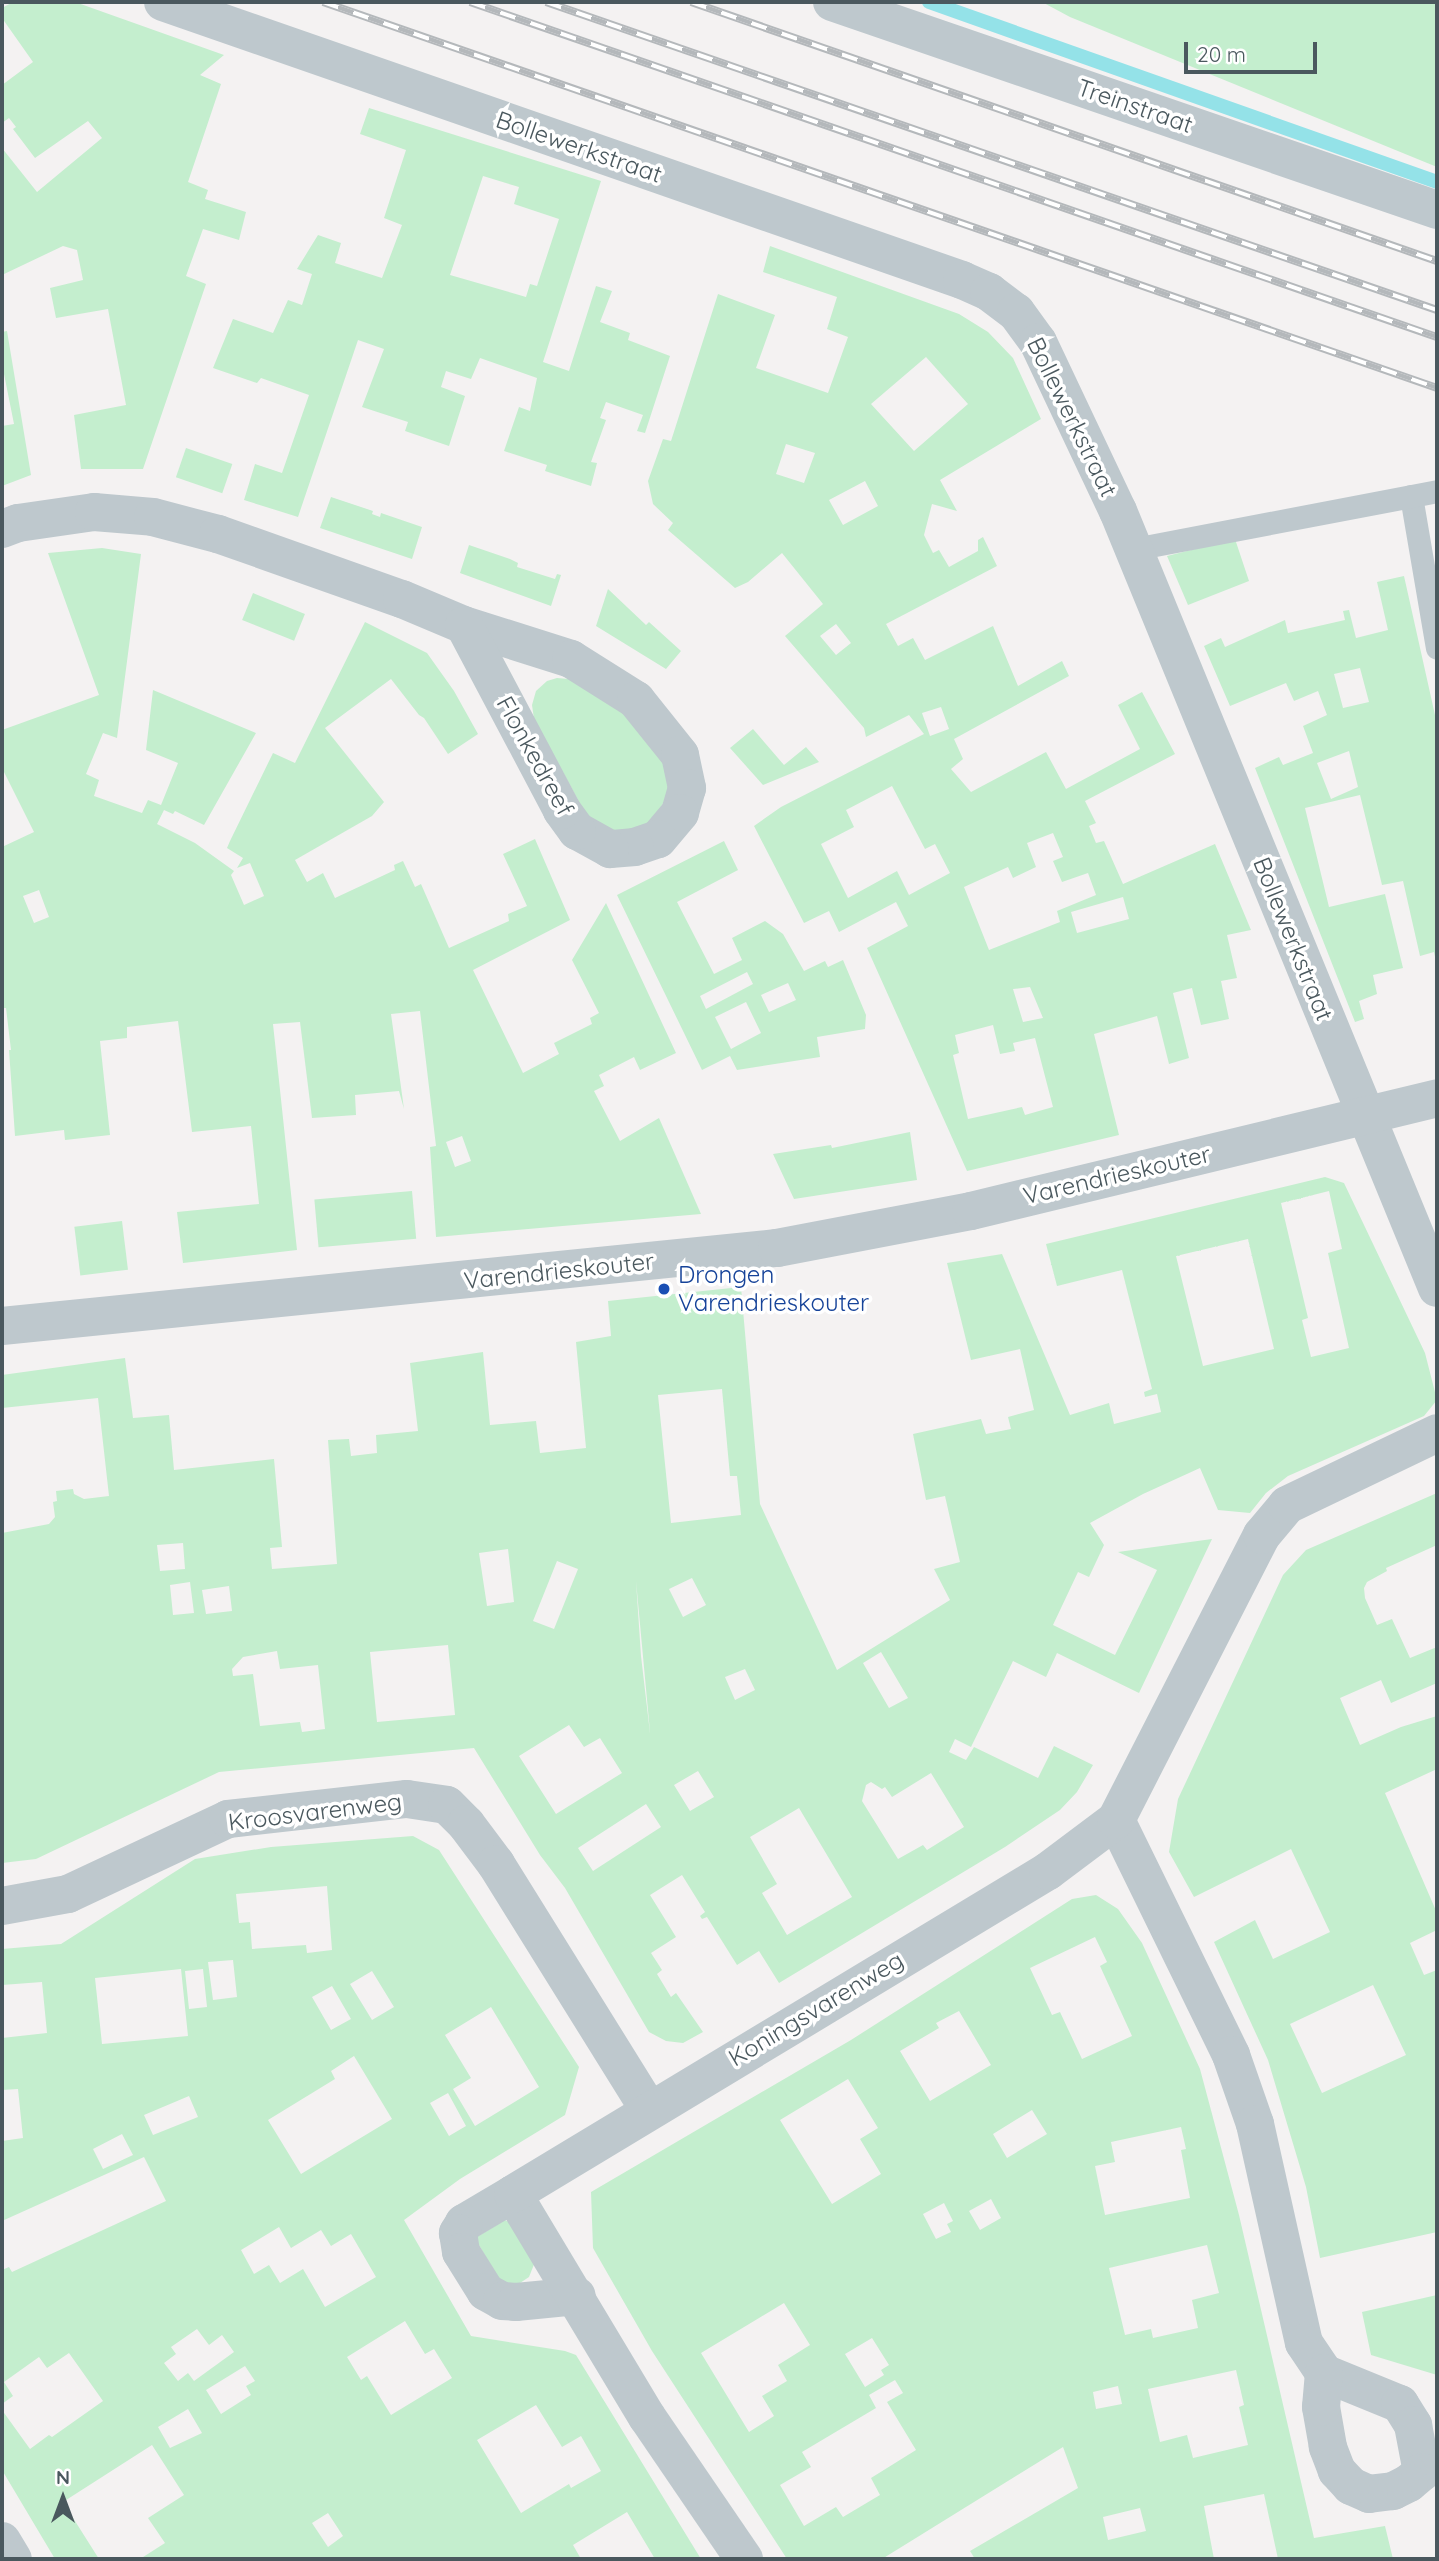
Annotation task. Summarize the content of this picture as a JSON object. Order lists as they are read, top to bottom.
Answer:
{
  "streets": {
    "street": [
      "Treinstraat",
      "Bollewerkstraat",
      "Flonkedreef",
      "Varendrieskouter",
      "Kroosvarenweg",
      "Koningsvarenweg"
    ]
  },
  "crossings": [
    ["Bollewerkstraat", "Varendrieskouter"],
    ["Kroosvarenweg", "Koningsvarenweg"]
  ],
  "places": ["Drongen Varendrieskouter"],
  "scale_bar": "20 m",
  "north": "top"
}
